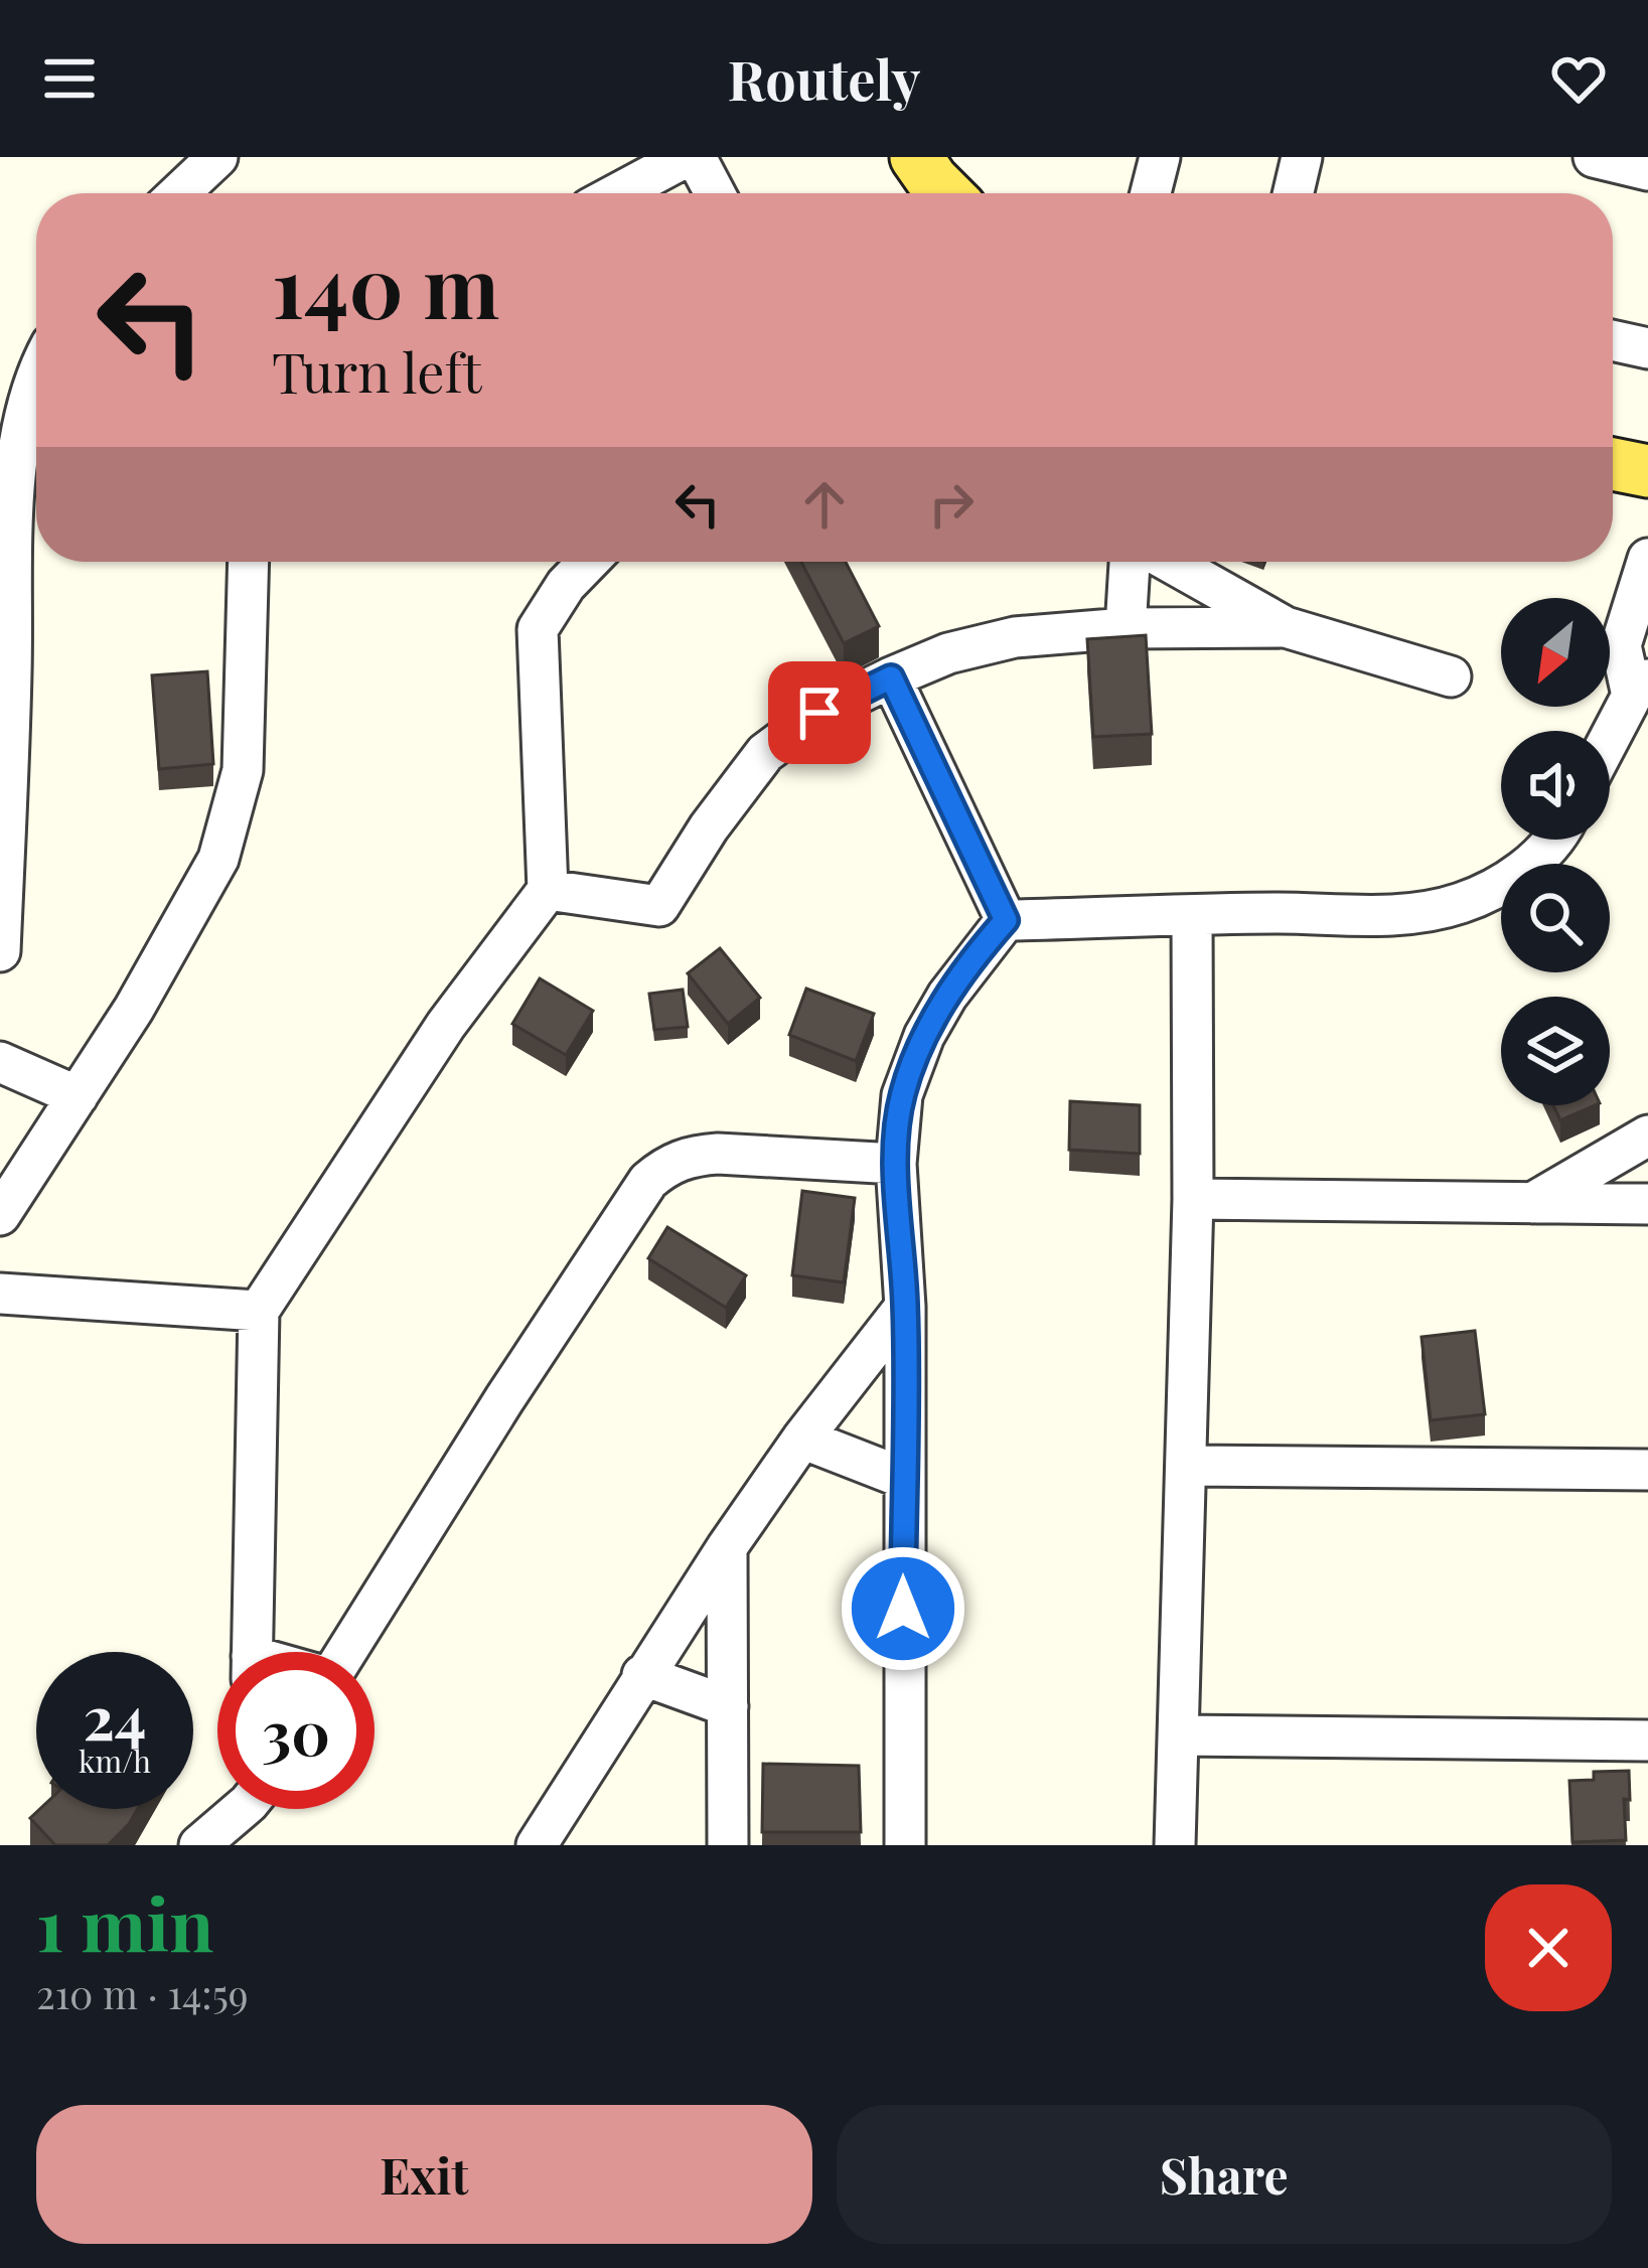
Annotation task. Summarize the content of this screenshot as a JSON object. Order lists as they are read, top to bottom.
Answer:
{
  "north": "bottom left",
  "page": {
    "header": "Routely",
    "turn": ["140 m", "Turn left"],
    "speed": "24 km/h",
    "limit": "30",
    "heading": ["1 min", "210 m · 14:59"],
    "buttons": ["Exit", "Share"]
  }
}
